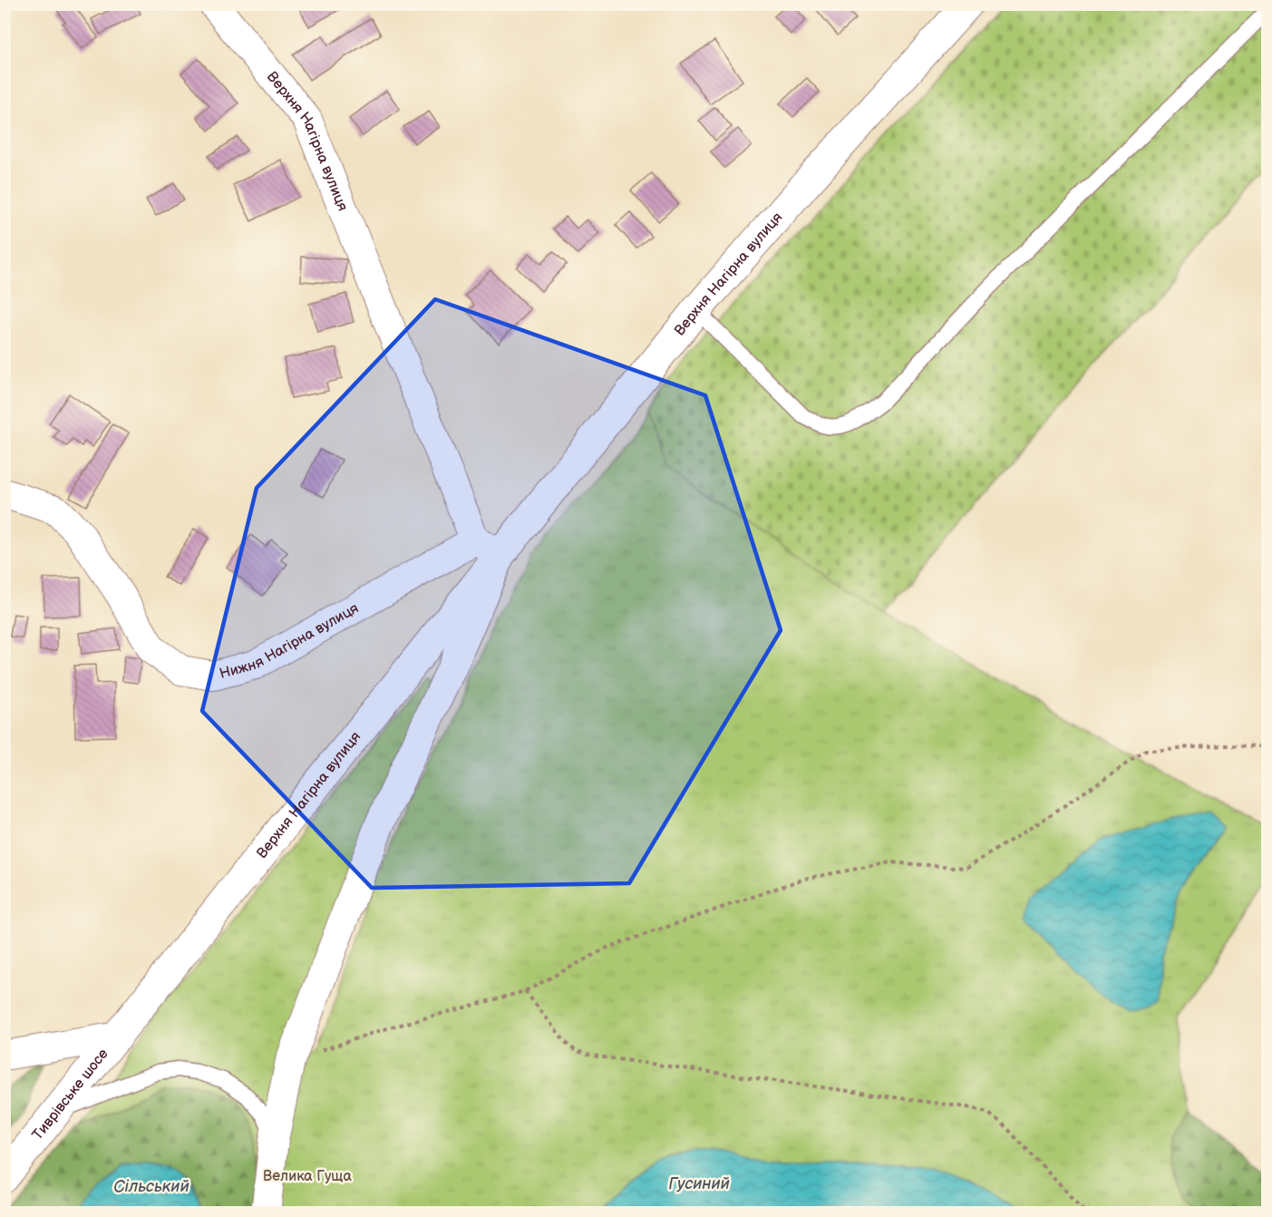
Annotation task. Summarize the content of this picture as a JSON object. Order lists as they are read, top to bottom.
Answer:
{
  "streets": {
    "main road": ["Верхня Нагірна вулиця", "Тиврівське шосе"],
    "street": ["Нижня Нагірна вулиця"]
  },
  "crossings": [
    ["Верхня Нагірна вулиця", "Нижня Нагірна вулиця"],
    ["Верхня Нагірна вулиця", "Тиврівське шосе"]
  ],
  "water": ["Гусиний", "Сільський"],
  "parks": ["Велика Гуща"]
}
